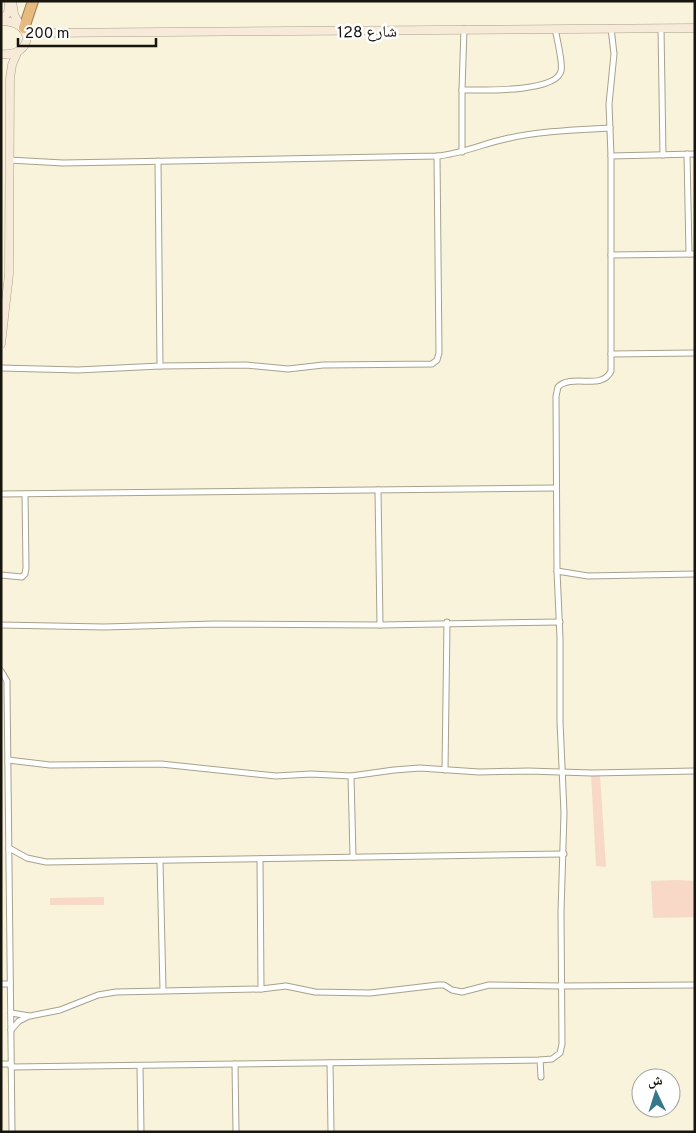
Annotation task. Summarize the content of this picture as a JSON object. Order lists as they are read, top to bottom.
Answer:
{
  "streets": {
    "street": ["شارع 128"]
  },
  "scale_bar": "200 m",
  "north": "top"
}
